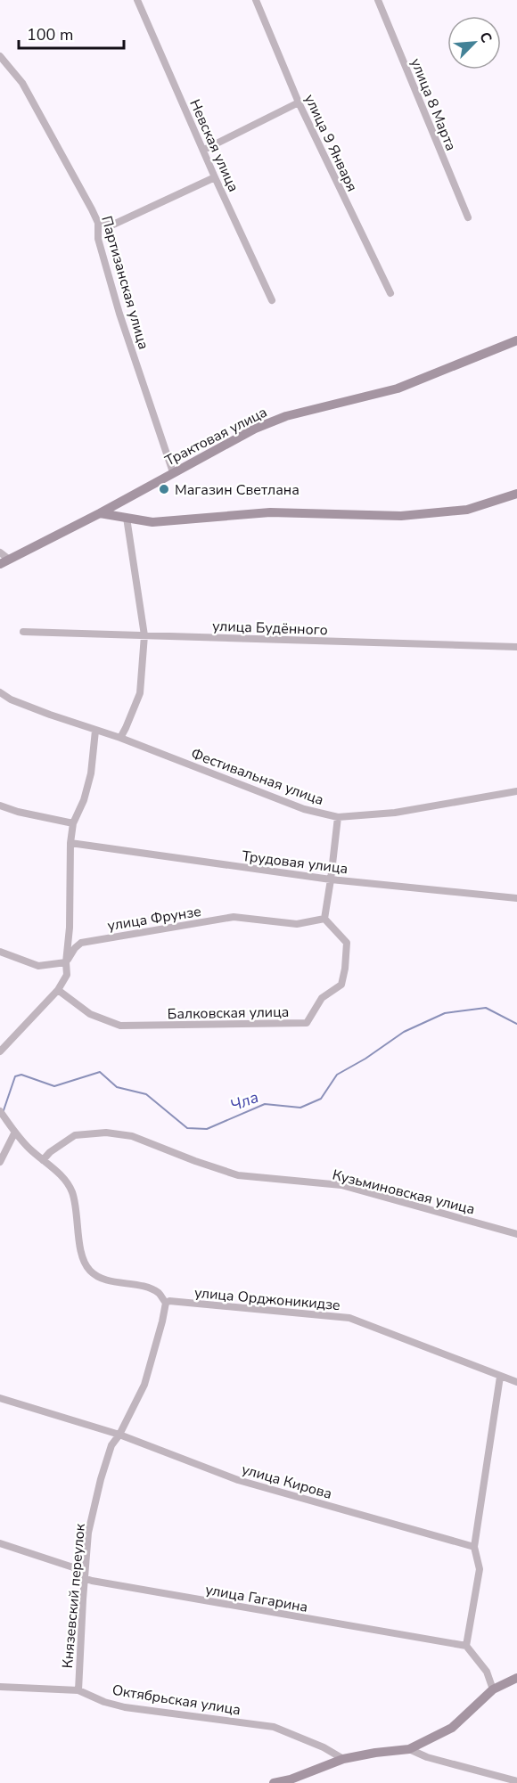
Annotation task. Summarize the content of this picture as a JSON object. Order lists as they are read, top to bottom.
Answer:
{
  "streets": {
    "street": [
      "улица 8 Марта",
      "улица 9 Января",
      "Невская улица",
      "Партизанская улица",
      "Трактовая улица",
      "улица Будённого",
      "Фестивальная улица",
      "Трудовая улица",
      "улица Фрунзе",
      "Балковская улица",
      "Кузьминовская улица",
      "улица Орджоникидзе",
      "улица Кирова",
      "Князевский переулок",
      "улица Гагарина",
      "Октябрьская улица"
    ]
  },
  "crossings": [
    ["Партизанская улица", "Трактовая улица"],
    ["улица Фрунзе", "Балковская улица"],
    ["улица Орджоникидзе", "Князевский переулок"],
    ["улица Кирова", "Князевский переулок"],
    ["Князевский переулок", "улица Гагарина"],
    ["Князевский переулок", "Октябрьская улица"]
  ],
  "water": ["Чла"],
  "places": ["Магазин Светлана"],
  "scale_bar": "100 m",
  "north": "top right"
}
